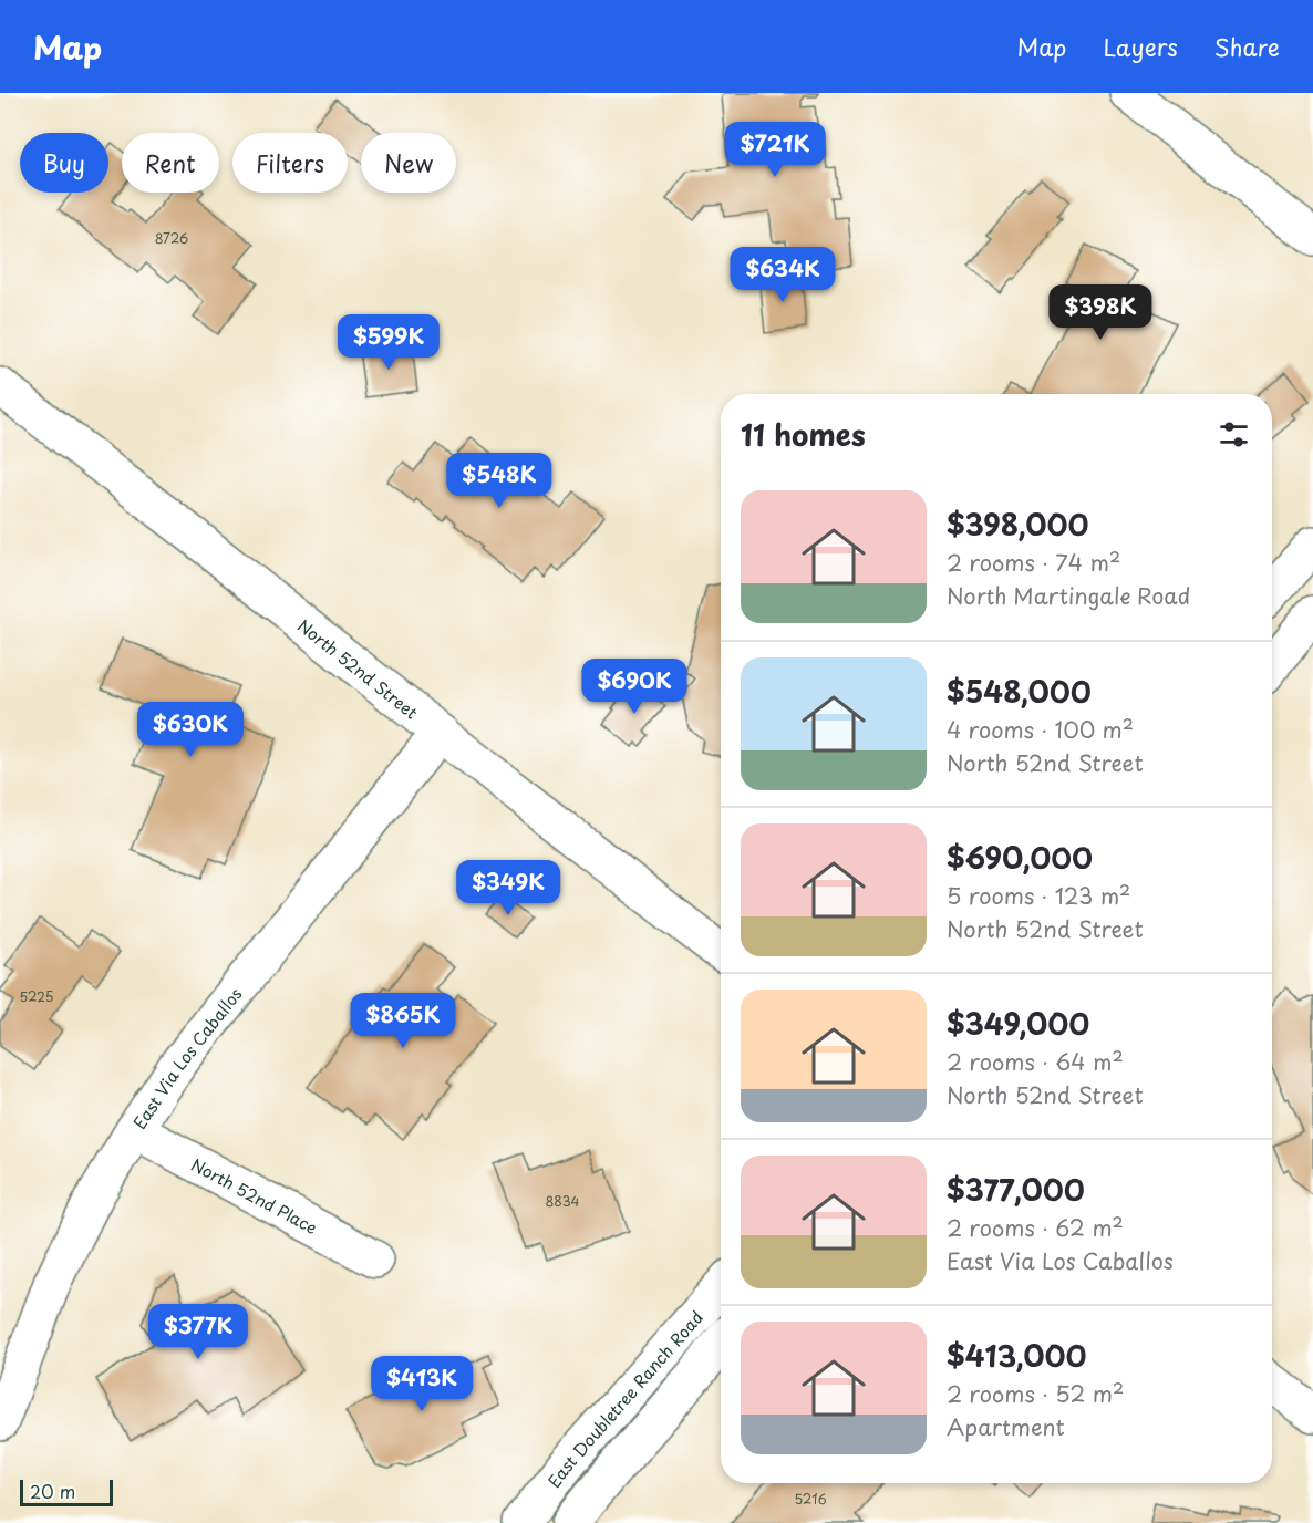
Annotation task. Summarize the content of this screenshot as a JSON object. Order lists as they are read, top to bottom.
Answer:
{
  "streets": {
    "street": [
      "North 52nd Street",
      "East Via Los Caballos",
      "North 52nd Place",
      "East Doubletree Ranch Road"
    ]
  },
  "crossings": [
    ["North 52nd Street", "East Via Los Caballos"],
    ["East Via Los Caballos", "North 52nd Place"]
  ],
  "house_numbers": [
    "8726",
    "5225",
    "8834",
    "5216"
  ],
  "scale_bar": "20 m",
  "page": {
    "header": "Map",
    "nav": ["Map", "Layers", "Share"],
    "price": [
      "$721K",
      "$634K",
      "$398K",
      "$599K",
      "$548K",
      "$690K",
      "$630K",
      "$349K",
      "$865K",
      "$377K",
      "$413K"
    ],
    "chip": [
      "Buy",
      "Rent",
      "Filters",
      "New"
    ],
    "heading": "11 homes",
    "list": [
      {
        "name": "$398,000",
        "note": "2 rooms · 74 m² · North Martingale Road"
      },
      {
        "name": "$548,000",
        "note": "4 rooms · 100 m² · North 52nd Street"
      },
      {
        "name": "$690,000",
        "note": "5 rooms · 123 m² · North 52nd Street"
      },
      {
        "name": "$349,000",
        "note": "2 rooms · 64 m² · North 52nd Street"
      },
      {
        "name": "$377,000",
        "note": "2 rooms · 62 m² · East Via Los Caballos"
      },
      {
        "name": "$413,000",
        "note": "2 rooms · 52 m² · Apartment"
      }
    ],
    "scale": "20 m"
  }
}
